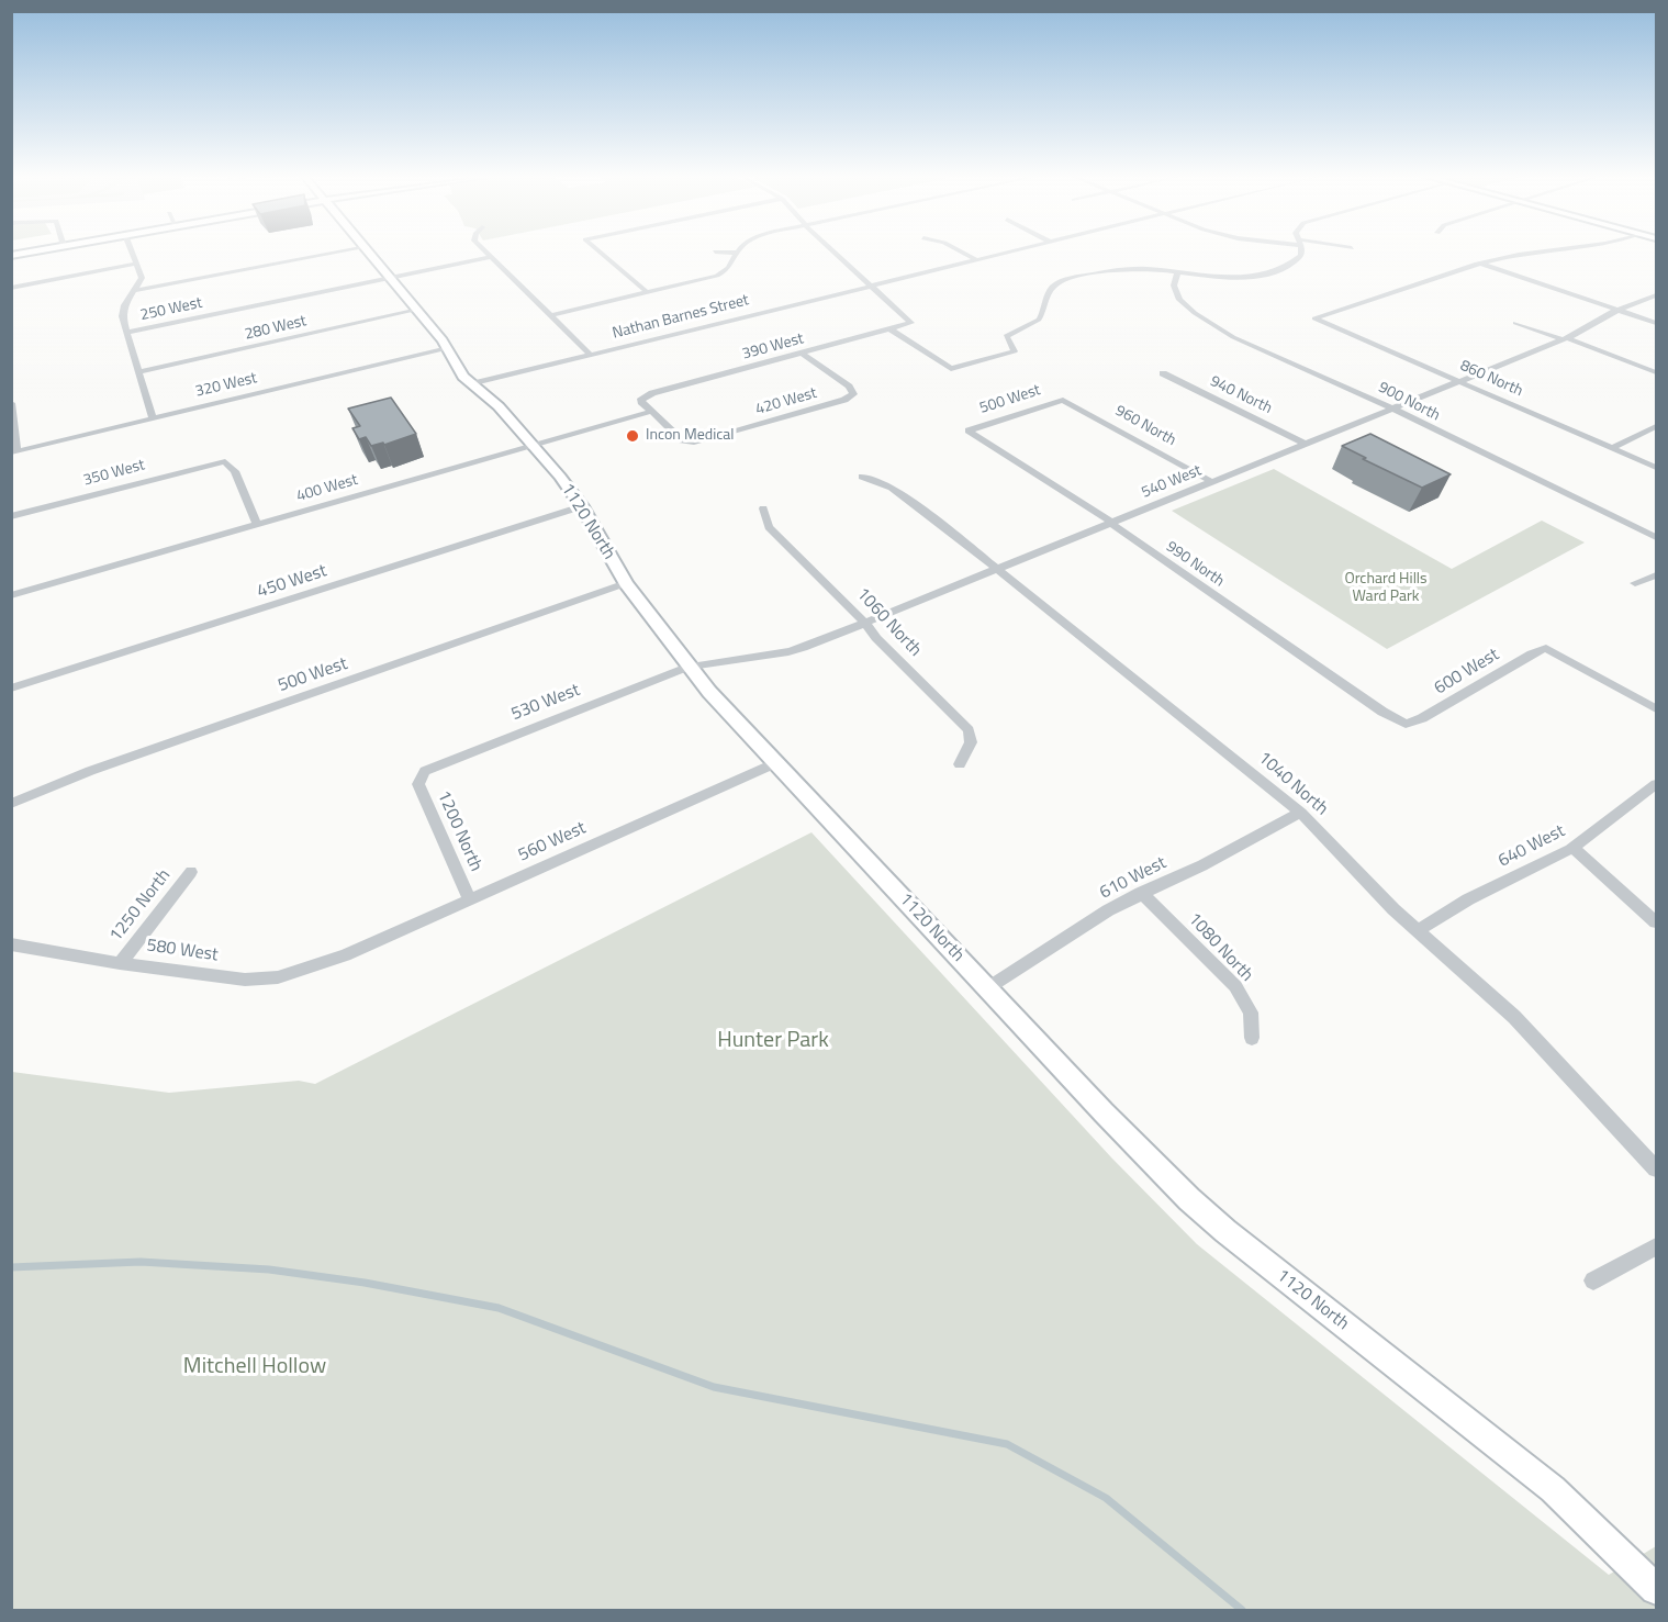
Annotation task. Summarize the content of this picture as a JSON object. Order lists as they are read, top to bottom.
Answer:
{
  "streets": {
    "street": [
      "250 West",
      "Nathan Barnes Street",
      "280 West",
      "390 West",
      "860 North",
      "320 West",
      "940 North",
      "500 West",
      "420 West",
      "900 North",
      "960 North",
      "350 West",
      "540 West",
      "400 West",
      "1120 North",
      "990 North",
      "450 West",
      "1060 North",
      "600 West",
      "530 West",
      "1040 North",
      "1200 North",
      "560 West",
      "640 West",
      "610 West",
      "1250 North",
      "1080 North",
      "580 West"
    ]
  },
  "crossings": [
    ["250 West", "1120 North"],
    ["Nathan Barnes Street", "390 West"],
    ["Nathan Barnes Street", "1120 North"],
    ["280 West", "1120 North"],
    ["390 West", "420 West"],
    ["390 West", "400 West"],
    ["860 North", "540 West"],
    ["320 West", "1120 North"],
    ["940 North", "540 West"],
    ["500 West", "960 North"],
    ["500 West", "1120 North"],
    ["500 West", "990 North"],
    ["420 West", "400 West"],
    ["900 North", "540 West"],
    ["960 North", "540 West"],
    ["350 West", "400 West"],
    ["540 West", "1120 North"],
    ["540 West", "990 North"],
    ["540 West", "1060 North"],
    ["540 West", "530 West"],
    ["540 West", "1040 North"],
    ["400 West", "1120 North"],
    ["1120 North", "450 West"],
    ["1120 North", "530 West"],
    ["1120 North", "560 West"],
    ["1120 North", "610 West"],
    ["990 North", "600 West"],
    ["530 West", "1200 North"],
    ["1040 North", "640 West"],
    ["1040 North", "610 West"],
    ["1200 North", "560 West"],
    ["560 West", "580 West"],
    ["610 West", "1080 North"],
    ["1250 North", "580 West"]
  ],
  "parks": ["Orchard Hills Ward Park", "Hunter Park", "Mitchell Hollow"],
  "places": ["Incon Medical"]
}
